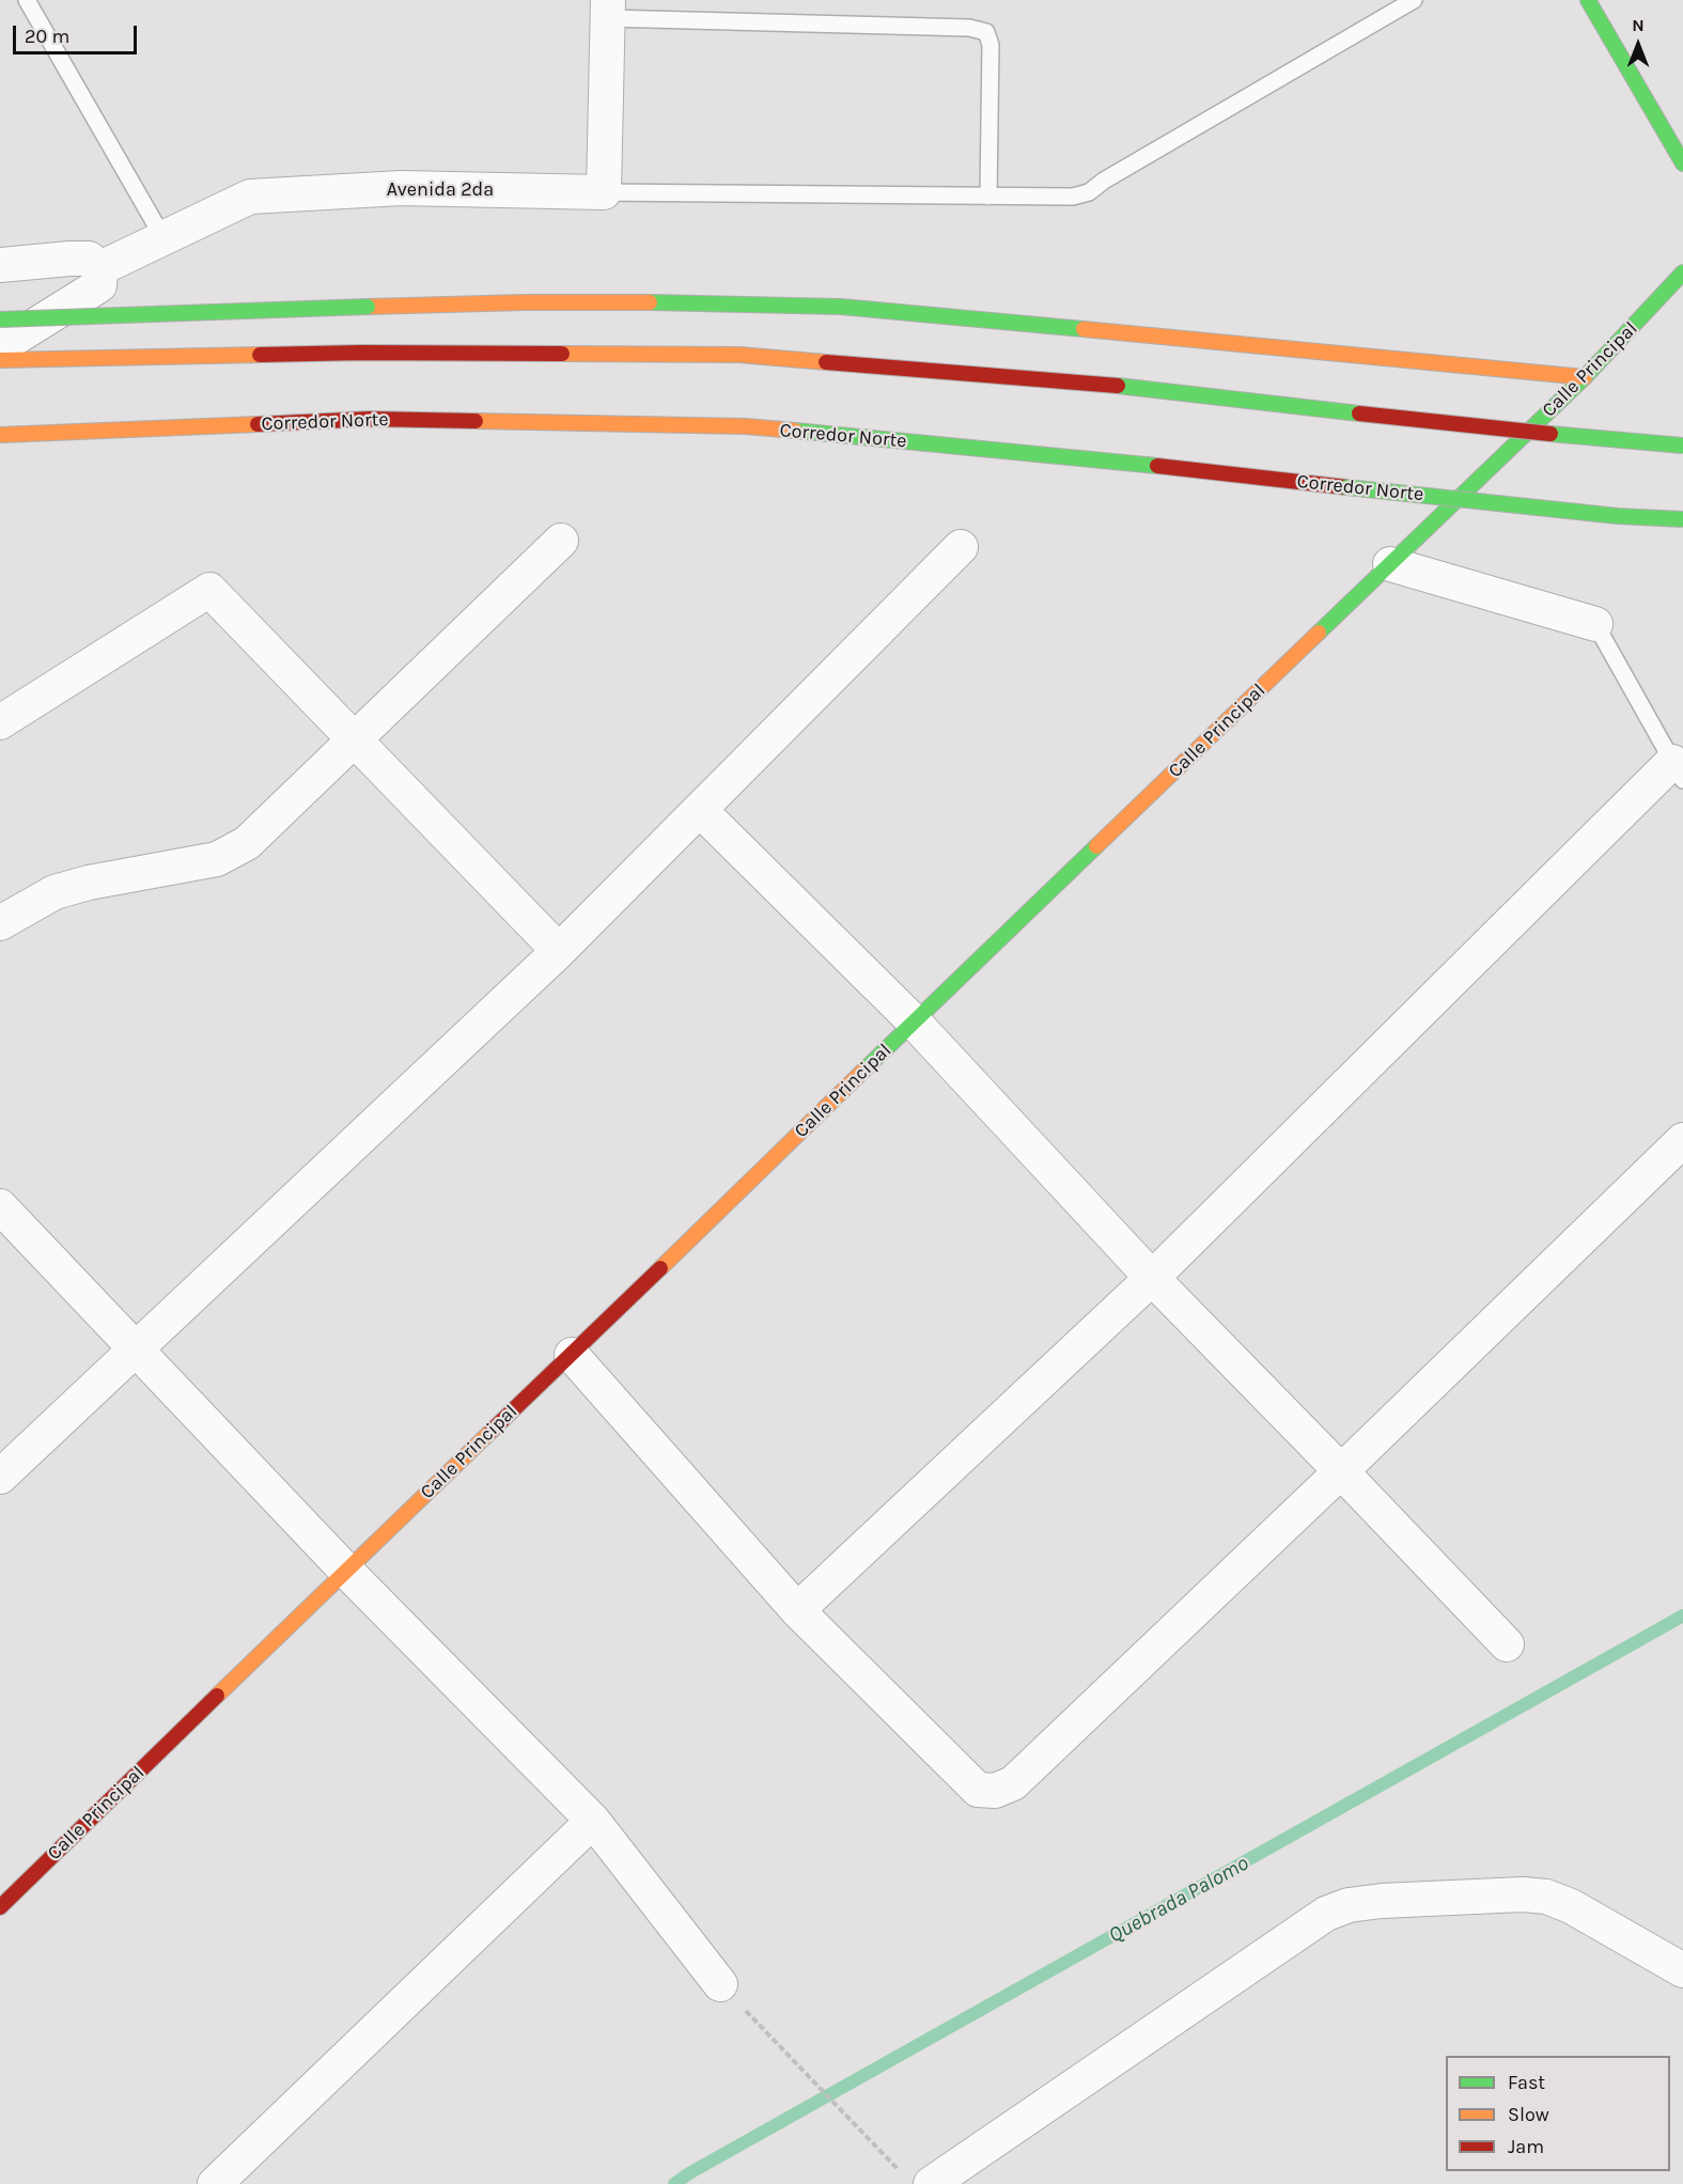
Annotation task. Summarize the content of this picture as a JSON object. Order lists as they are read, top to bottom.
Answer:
{
  "streets": {
    "main road": ["Calle Principal", "Corredor Norte"],
    "street": ["Avenida 2da"]
  },
  "water": ["Quebrada Palomo"],
  "legend": ["Fast", "Slow", "Jam"],
  "scale_bar": "20 m",
  "north": "top"
}
